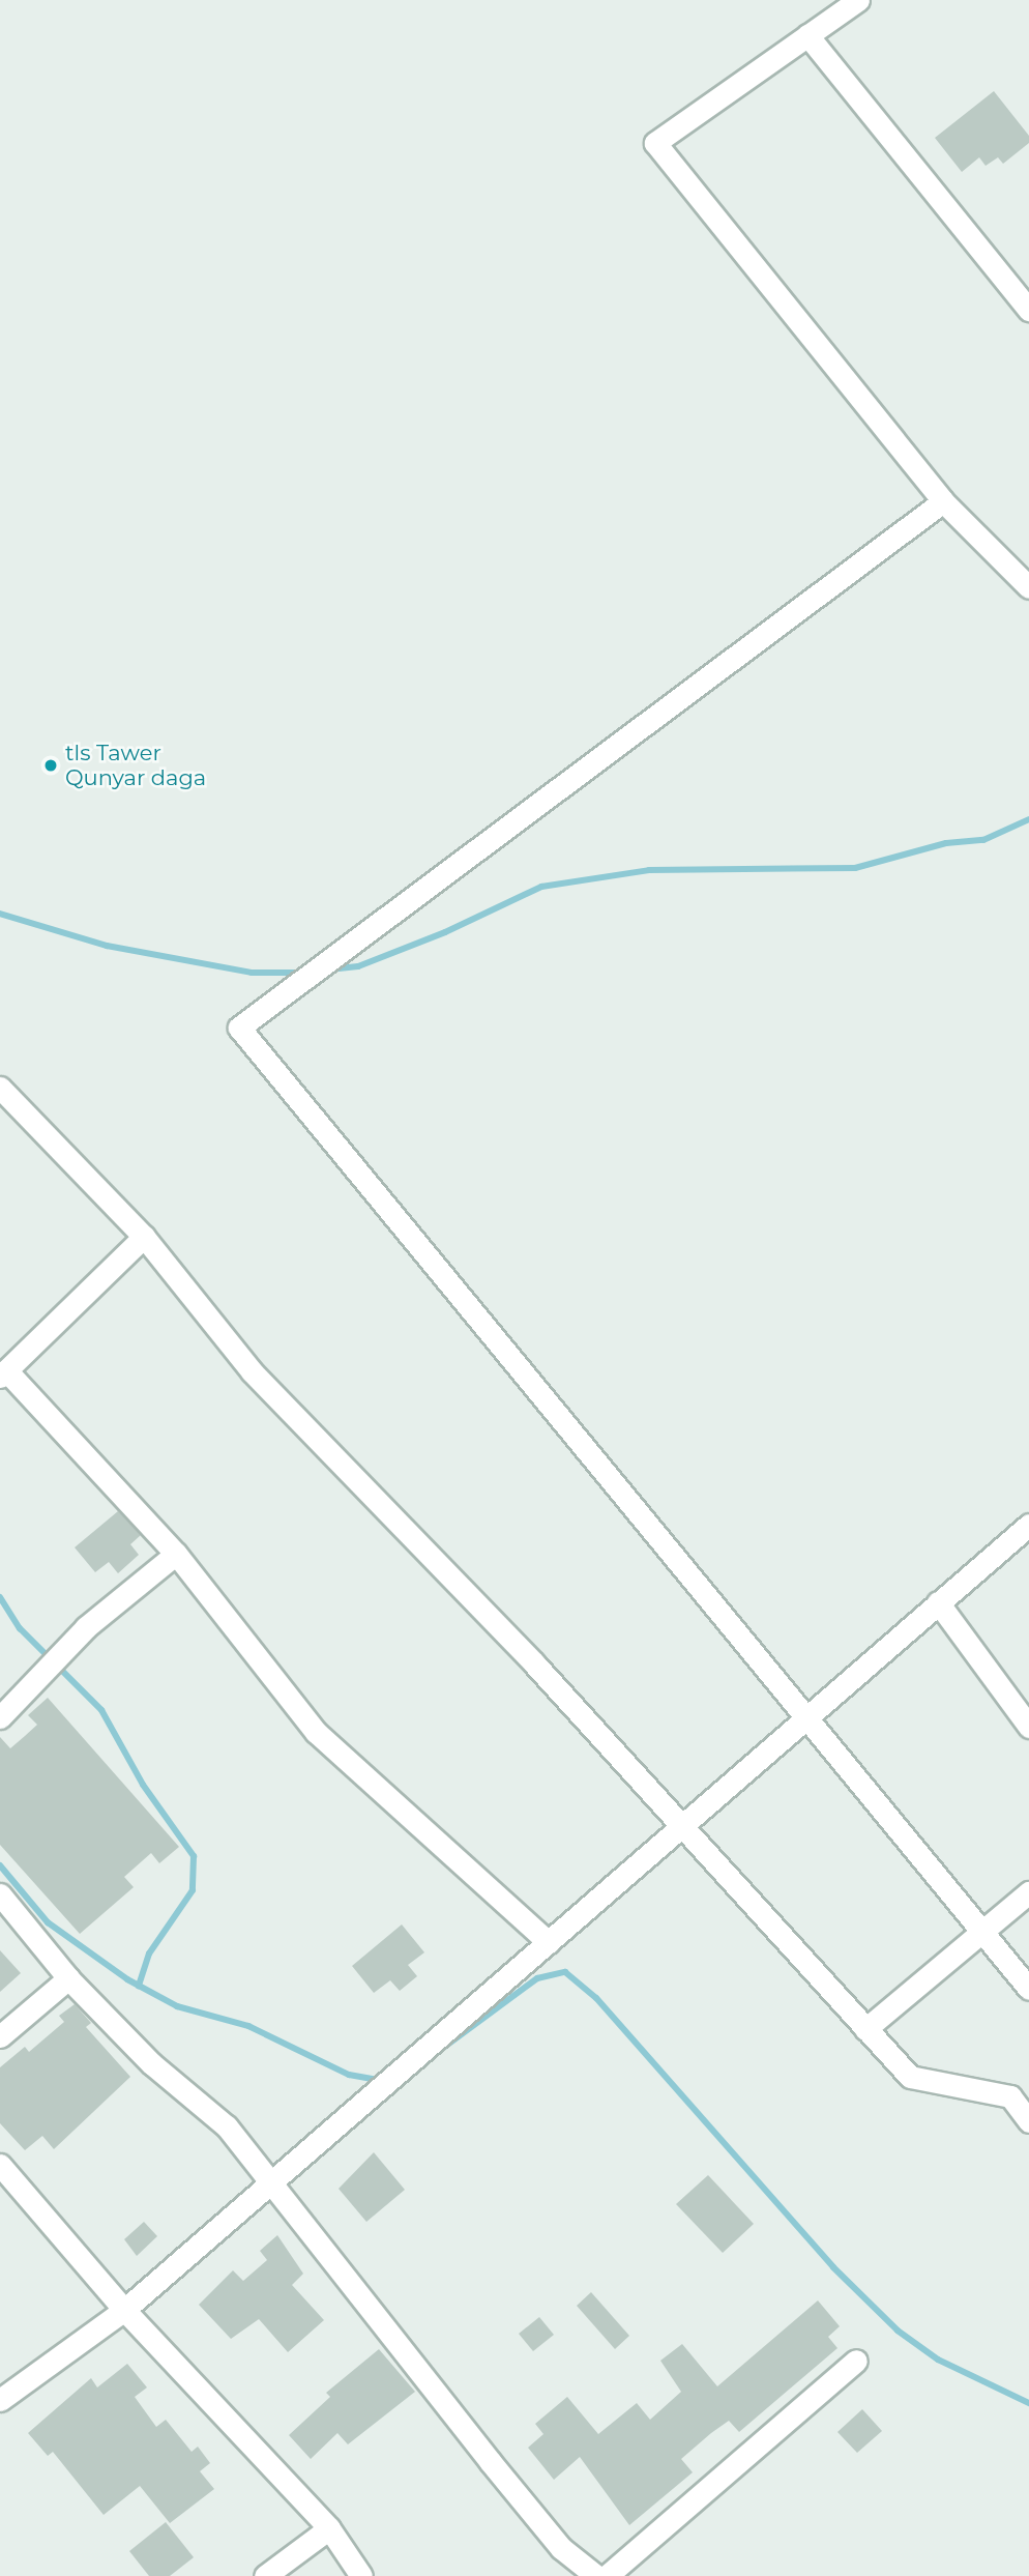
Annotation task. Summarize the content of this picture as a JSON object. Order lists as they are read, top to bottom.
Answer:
{
  "places": ["tls Tawer Qunyar daga"]
}
